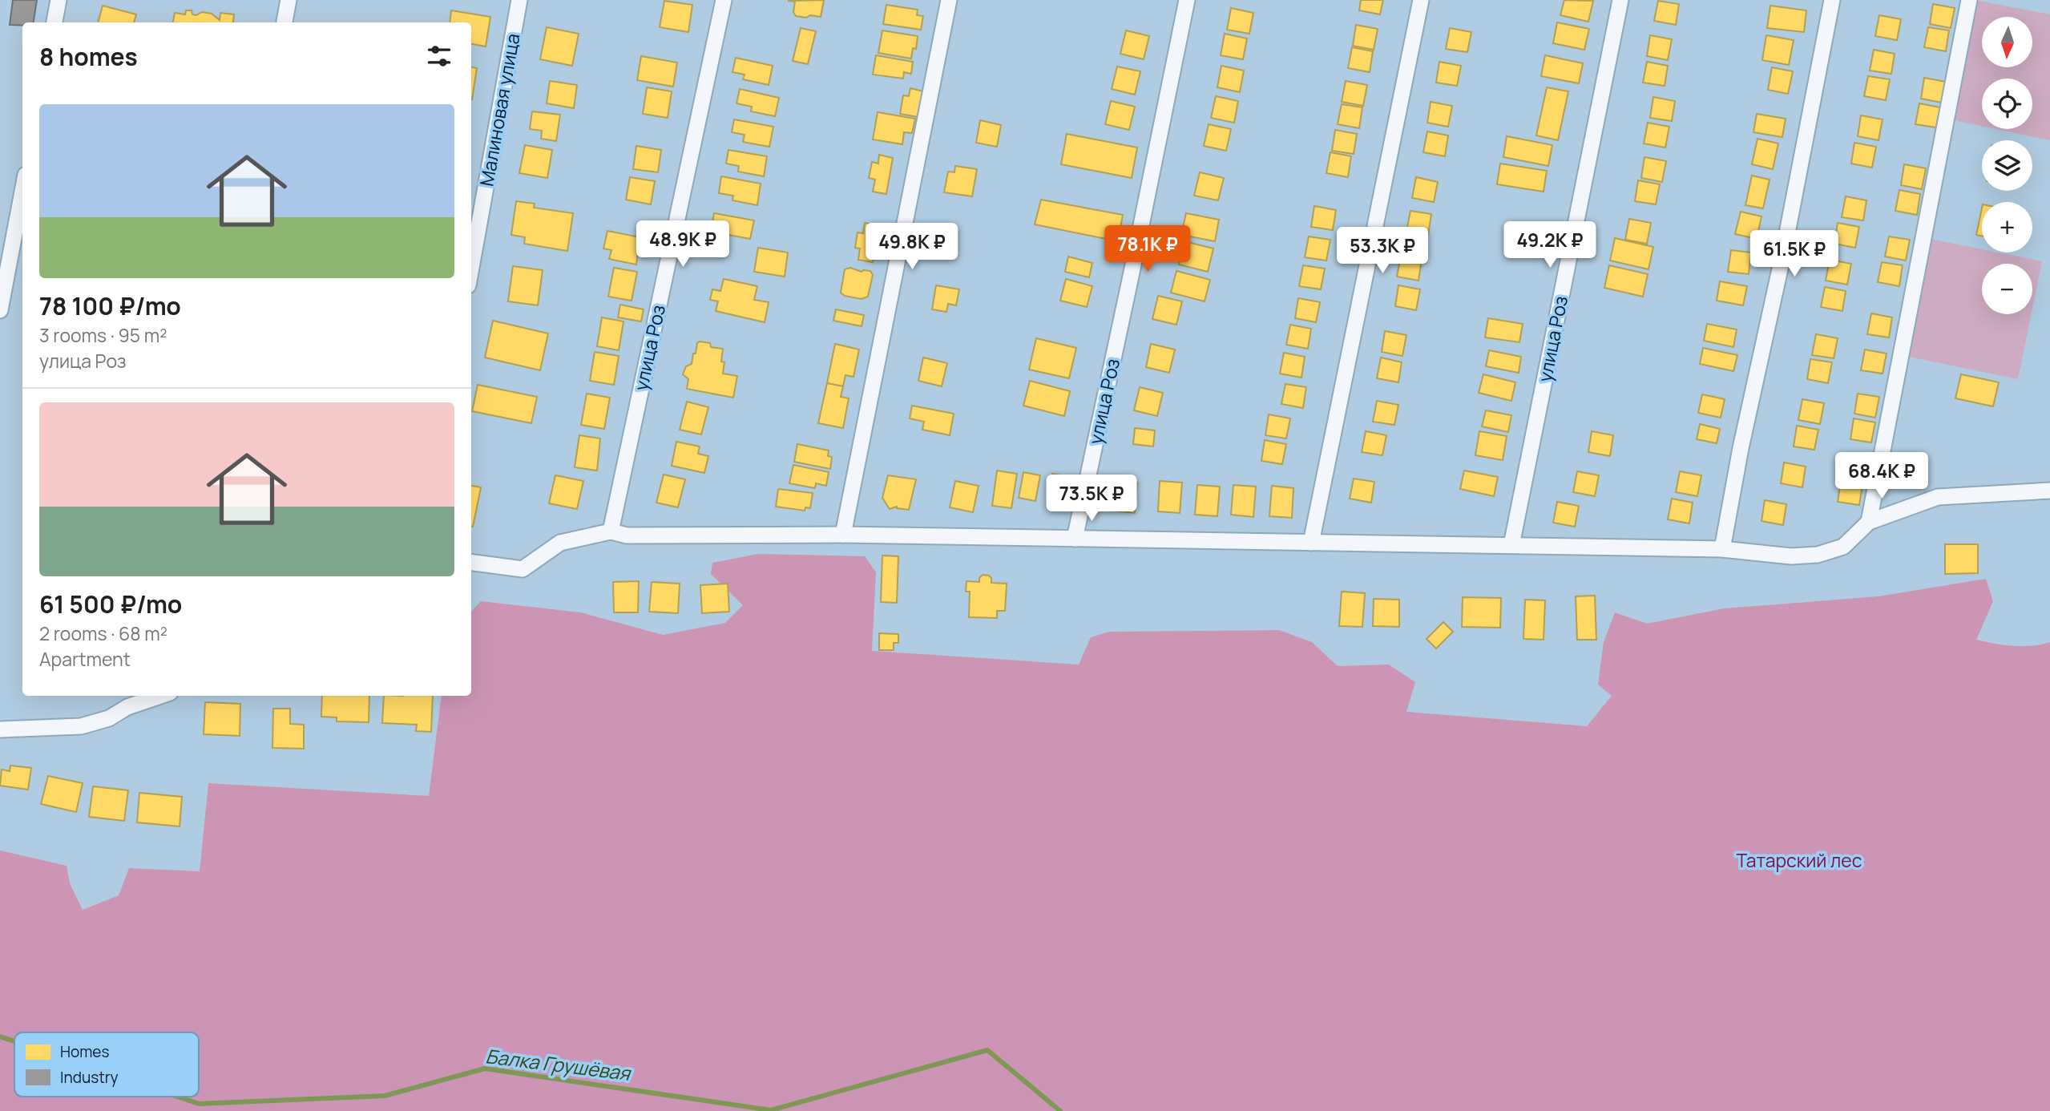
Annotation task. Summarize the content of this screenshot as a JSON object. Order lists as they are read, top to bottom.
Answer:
{
  "streets": {
    "street": ["Малиновая улица", "улица Роз"]
  },
  "water": ["Балка Грушёвая"],
  "parks": ["Татарский лес"],
  "legend": ["Homes", "Industry"],
  "north": "bottom",
  "page": {
    "map_buttons": ["+", "−"],
    "heading": "8 homes",
    "list": [
      {
        "name": "78 100 ₽/mo",
        "note": "3 rooms · 95 m² · улица Роз"
      },
      {
        "name": "61 500 ₽/mo",
        "note": "2 rooms · 68 m² · Apartment"
      }
    ],
    "price": [
      "48.9K ₽",
      "49.2K ₽",
      "49.8K ₽",
      "78.1K ₽",
      "53.3K ₽",
      "61.5K ₽",
      "68.4K ₽",
      "73.5K ₽"
    ]
  }
}
